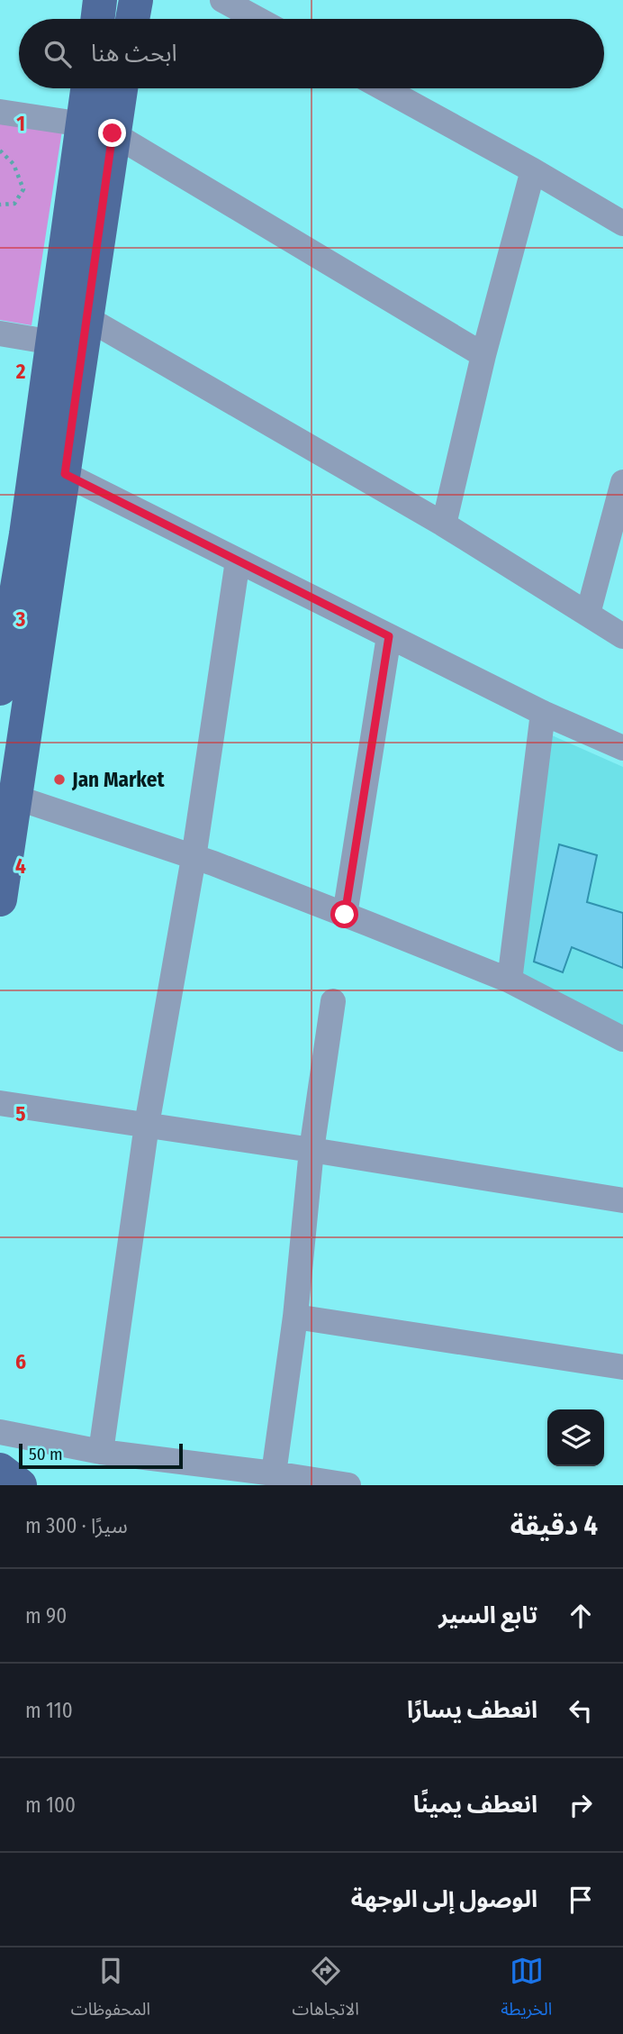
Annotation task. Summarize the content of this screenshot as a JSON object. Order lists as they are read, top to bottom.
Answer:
{
  "places": ["Jan Market"],
  "scale_bar": "50 m",
  "page": {
    "search": "ابحث هنا",
    "scale": "50 m",
    "heading": ["4 دقيقة", "سيرًا · 300 m"],
    "list": [
      ["تابع السير", "90 m"],
      ["انعطف يسارًا", "110 m"],
      ["انعطف يمينًا", "100 m"],
      "الوصول إلى الوجهة"
    ],
    "nav": ["الخريطة", "الاتجاهات", "المحفوظات"]
  },
  "grid": {
    "rows": [
      "1",
      "2",
      "3",
      "4",
      "5",
      "6"
    ]
  }
}
